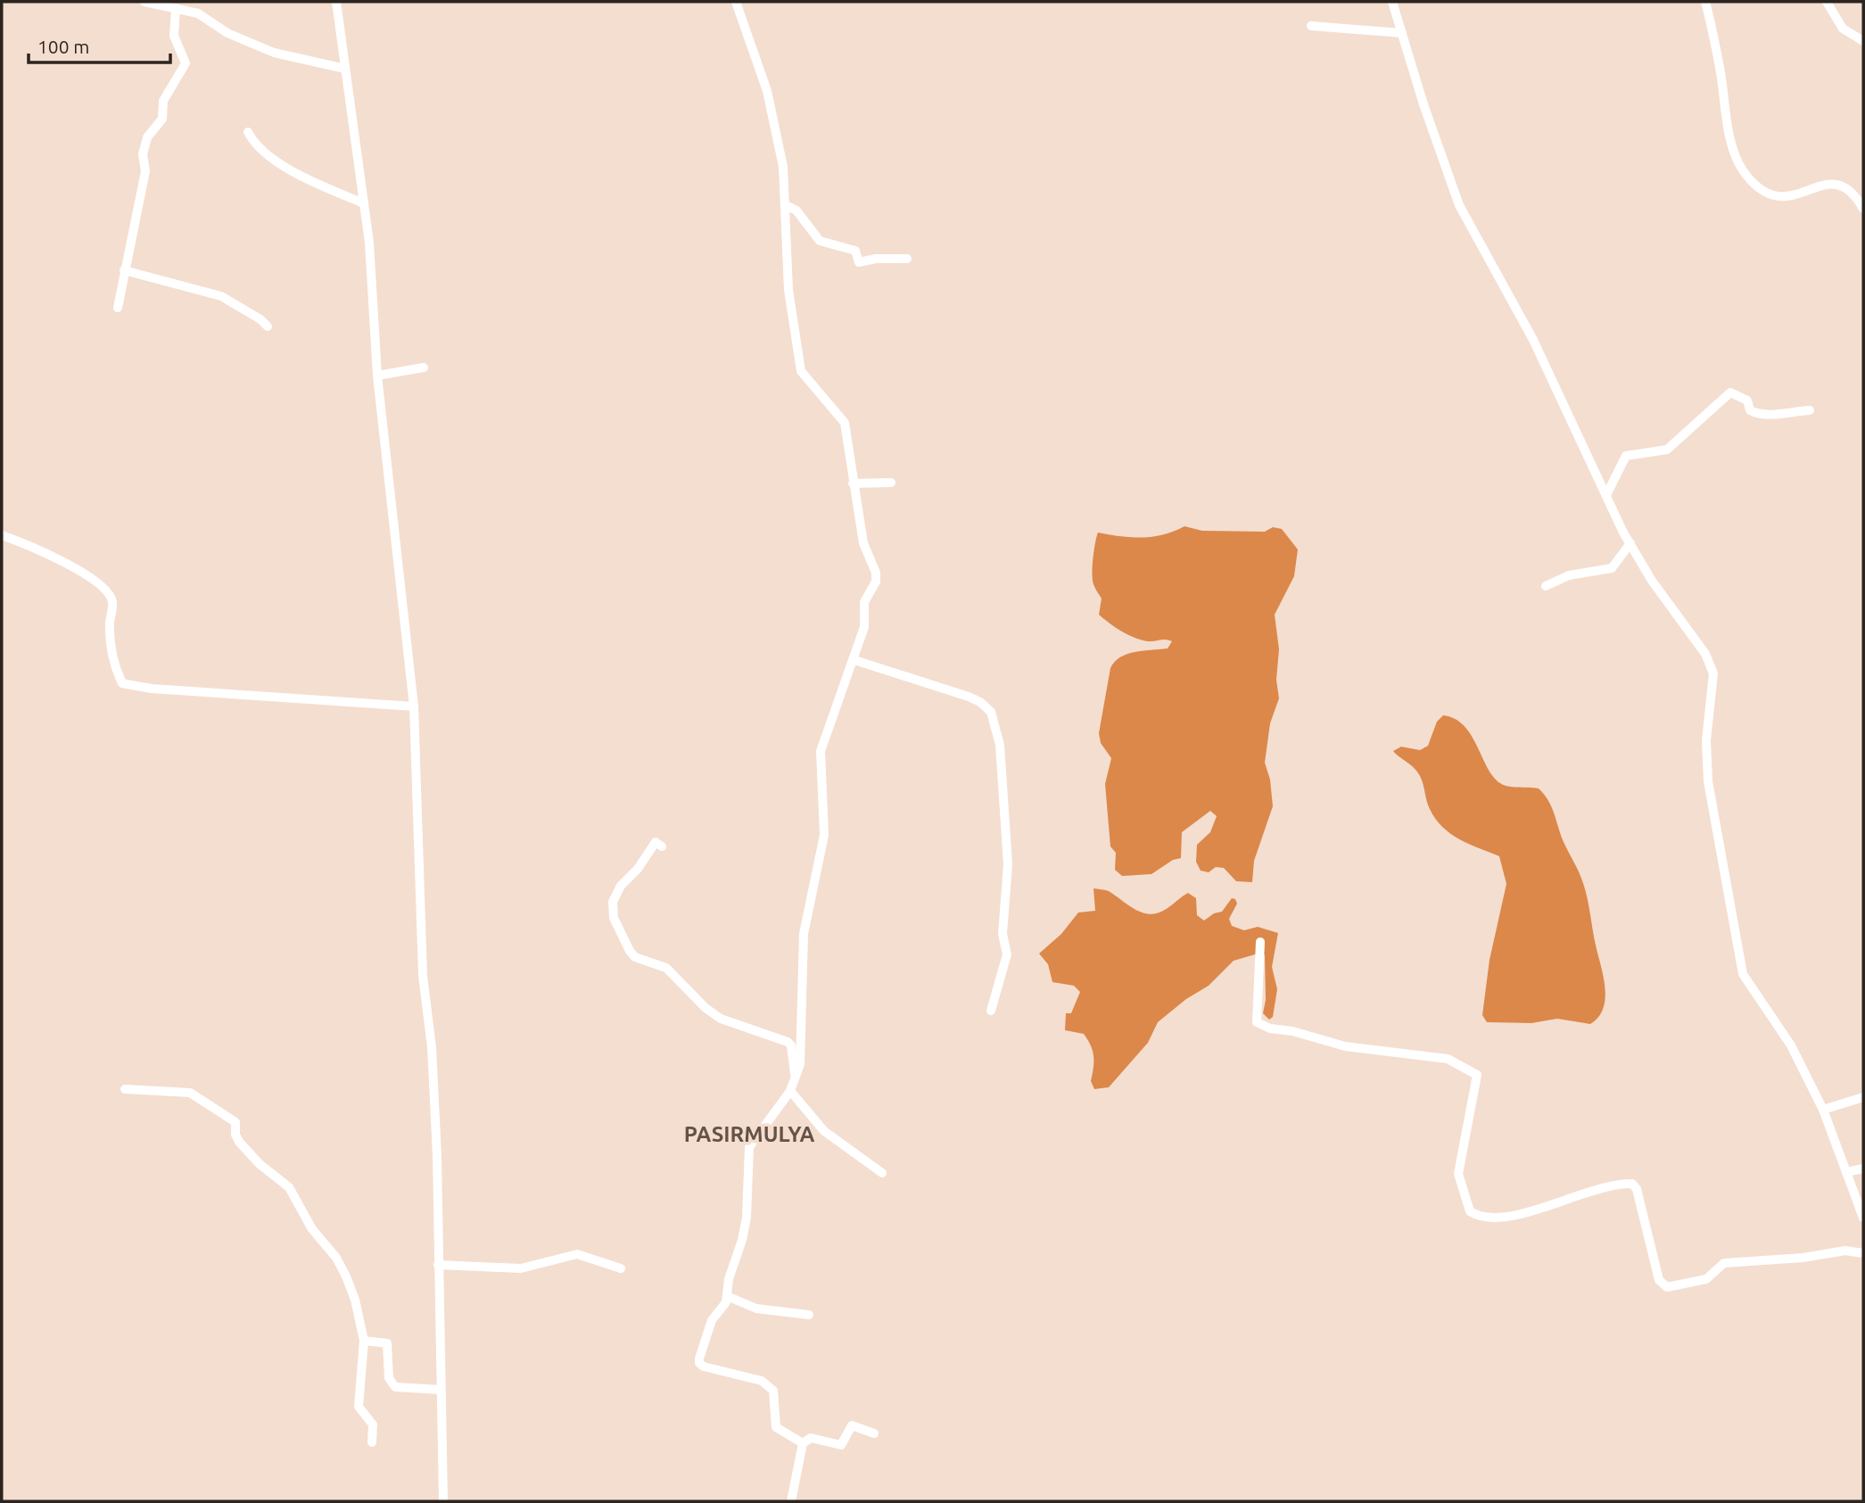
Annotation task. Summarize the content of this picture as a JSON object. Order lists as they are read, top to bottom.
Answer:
{
  "districts": ["PASIRMULYA"],
  "scale_bar": "100 m"
}
